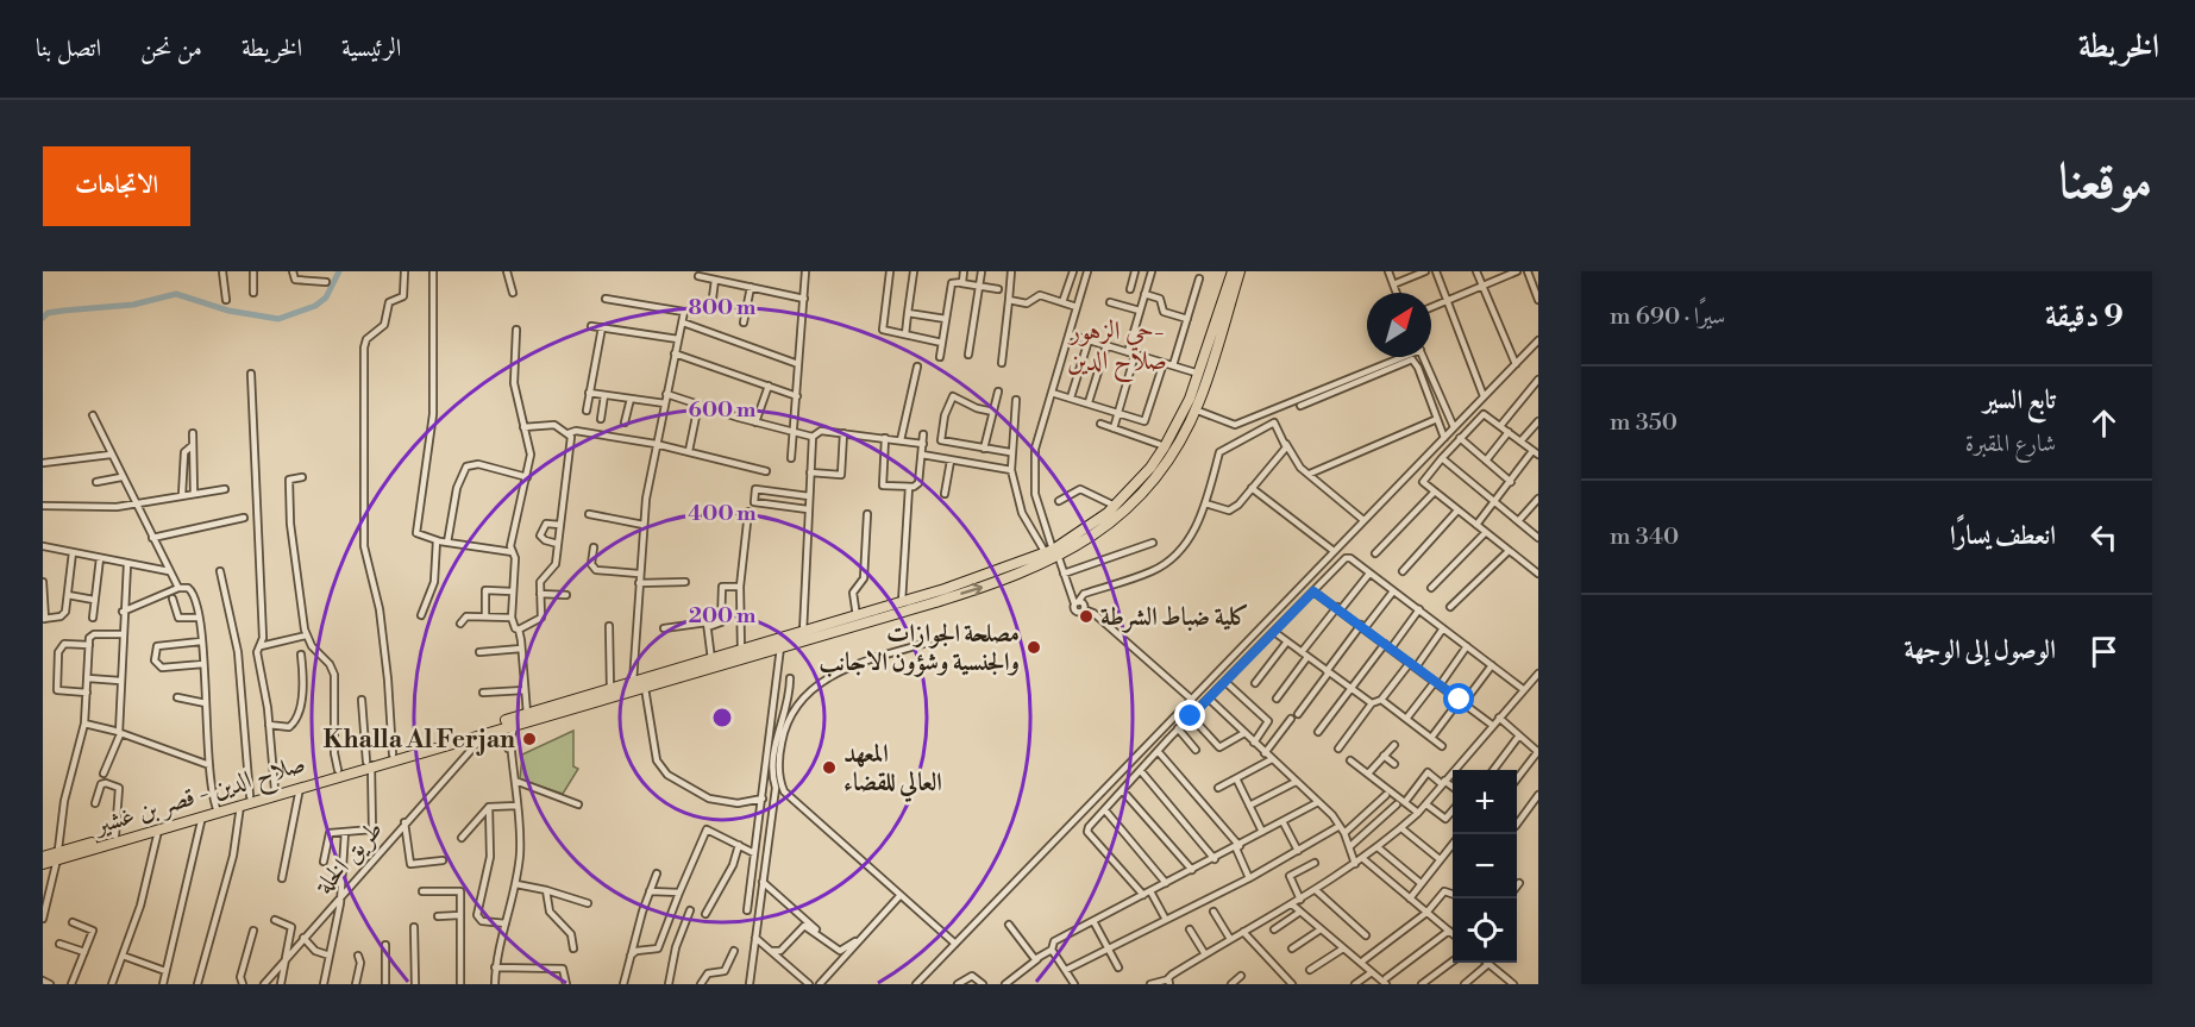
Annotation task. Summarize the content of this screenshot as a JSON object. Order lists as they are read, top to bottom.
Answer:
{
  "streets": {
    "highway": ["صلاح الدين - قصر بن غشير"],
    "street": ["طريق الخلة"]
  },
  "crossings": [
    ["صلاح الدين - قصر بن غشير", "طريق الخلة"]
  ],
  "districts": ["حي الزهور- صلاح الدين"],
  "places": [
    "كلية ضباط الشرطة",
    "مصلحة الجوازات والجنسية وشؤون الاجانب",
    "Khalla Al Ferjan",
    "المعهد العالي للقضاء"
  ],
  "north": "top right",
  "page": {
    "header": "الخريطة",
    "nav": [
      "الرئيسية",
      "الخريطة",
      "من نحن",
      "اتصل بنا"
    ],
    "title": "موقعنا",
    "buttons": "الاتجاهات",
    "heading": ["9 دقيقة", "سيرًا · 690 m"],
    "list": [
      ["تابع السير", "شارع المقبرة", "350 m"],
      ["انعطف يسارًا", "340 m"],
      "الوصول إلى الوجهة"
    ],
    "map_buttons": ["+", "−"]
  },
  "rings": [
    "800 m",
    "600 m",
    "400 m",
    "200 m"
  ]
}
